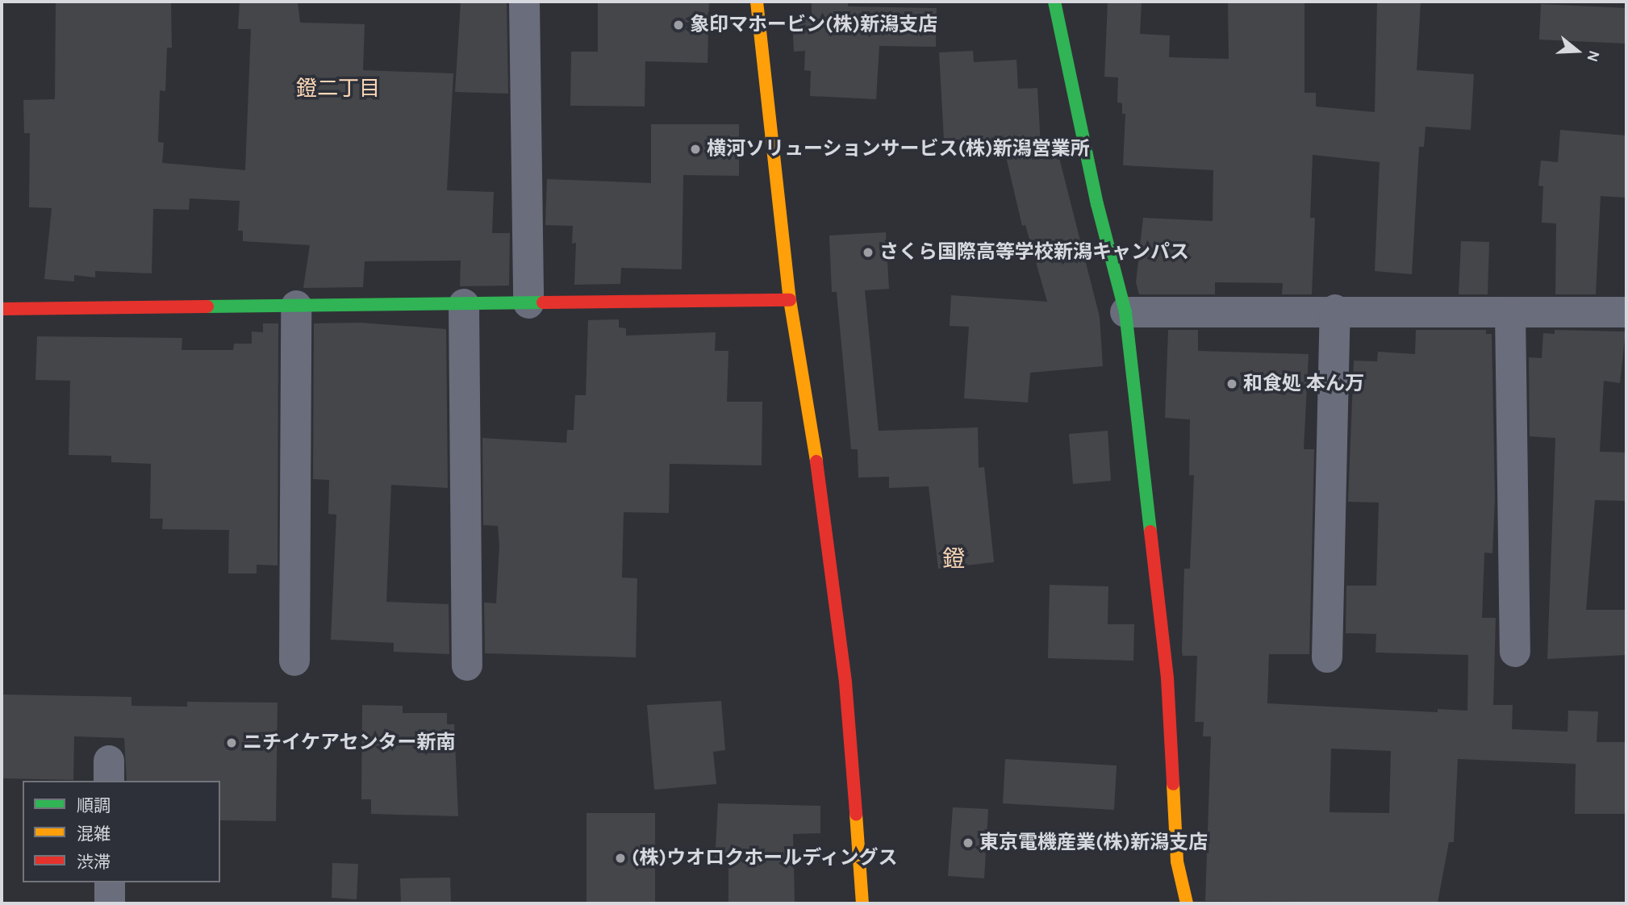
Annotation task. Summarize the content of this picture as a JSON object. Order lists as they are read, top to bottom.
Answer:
{
  "districts": ["鐙二丁目", "鐙"],
  "places": [
    "象印マホービン(株)新潟支店",
    "横河ソリューションサービス(株)新潟営業所",
    "さくら国際高等学校新潟キャンパス",
    "和食処 本ん万",
    "ニチイケアセンター新南",
    "東京電機産業(株)新潟支店",
    "(株)ウオロクホールディングス"
  ],
  "legend": ["順調", "混雑", "渋滞"],
  "north": "right"
}
